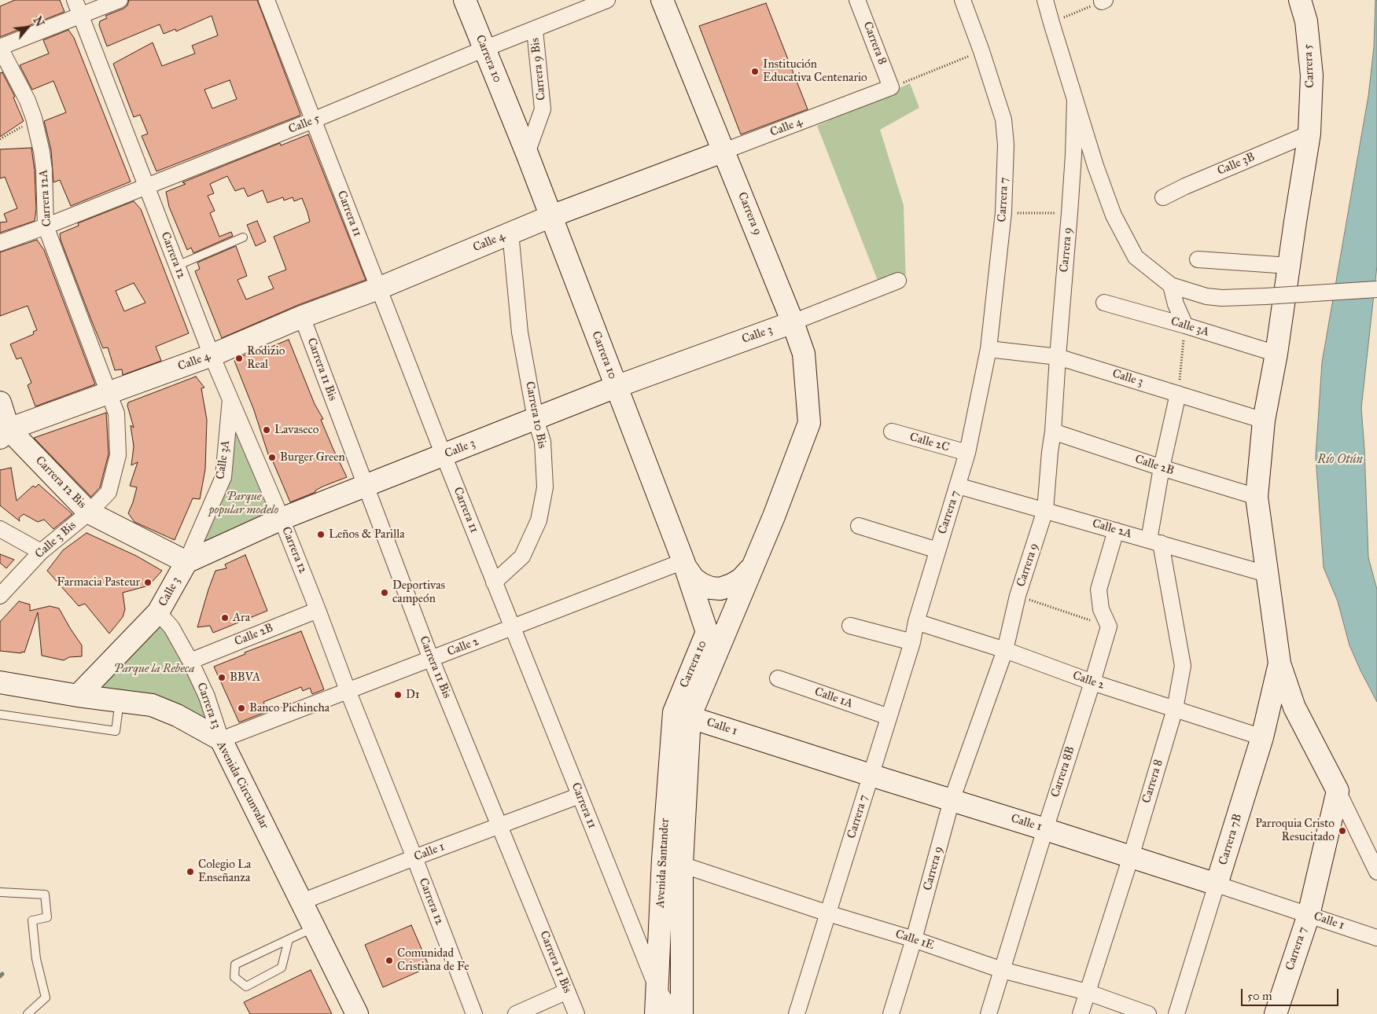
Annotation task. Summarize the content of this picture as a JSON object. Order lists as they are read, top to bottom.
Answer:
{
  "streets": {
    "main road": [
      "Carrera 10",
      "Carrera 5",
      "Calle 4",
      "Carrera 7",
      "Carrera 9",
      "Calle 3",
      "Carrera 12 Bis",
      "Calle 1",
      "Avenida Circunvalar",
      "Carrera 7B",
      "Avenida Santander"
    ],
    "street": [
      "Carrera 8",
      "Carrera 9 Bis",
      "Calle 5",
      "Calle 3B",
      "Carrera 12A",
      "Carrera 11",
      "Carrera 12",
      "Calle 3A",
      "Carrera 11 Bis",
      "Carrera 10 Bis",
      "Calle 2C",
      "Calle 2B",
      "Calle 2A",
      "Calle 3 Bis",
      "Calle 2",
      "Calle 1A",
      "Carrera 13",
      "Carrera 8B",
      "Calle 1E"
    ]
  },
  "crossings": [
    ["Carrera 8", "Calle 4"],
    ["Carrera 8", "Calle 2A"],
    ["Carrera 8", "Calle 2"],
    ["Carrera 8", "Calle 1"],
    ["Carrera 8", "Calle 1E"],
    ["Carrera 10", "Carrera 9 Bis"],
    ["Carrera 10", "Calle 5"],
    ["Carrera 10", "Calle 4"],
    ["Carrera 10", "Carrera 9"],
    ["Carrera 10", "Calle 3"],
    ["Carrera 10", "Calle 2"],
    ["Carrera 10", "Calle 1"],
    ["Carrera 10", "Avenida Santander"],
    ["Carrera 5", "Calle 3B"],
    ["Carrera 5", "Calle 3A"],
    ["Carrera 5", "Calle 3"],
    ["Carrera 5", "Calle 2B"],
    ["Carrera 5", "Calle 2A"],
    ["Carrera 5", "Carrera 7B"],
    ["Carrera 9 Bis", "Calle 5"],
    ["Calle 5", "Carrera 12A"],
    ["Calle 5", "Carrera 11"],
    ["Calle 5", "Carrera 12"],
    ["Calle 4", "Carrera 12A"],
    ["Calle 4", "Carrera 11"],
    ["Calle 4", "Carrera 9"],
    ["Calle 4", "Carrera 12"],
    ["Calle 4", "Carrera 11 Bis"],
    ["Calle 4", "Carrera 10 Bis"],
    ["Calle 4", "Carrera 12 Bis"],
    ["Calle 4", "Calle 3 Bis"],
    ["Carrera 12A", "Calle 3 Bis"],
    ["Carrera 7", "Calle 3"],
    ["Carrera 7", "Calle 2C"],
    ["Carrera 7", "Calle 2A"],
    ["Carrera 7", "Calle 2"],
    ["Carrera 7", "Calle 1A"],
    ["Carrera 7", "Calle 1"],
    ["Carrera 7", "Calle 1E"],
    ["Carrera 11", "Calle 3"],
    ["Carrera 11", "Carrera 10 Bis"],
    ["Carrera 11", "Calle 2"],
    ["Carrera 11", "Calle 1"],
    ["Carrera 11", "Avenida Santander"],
    ["Carrera 9", "Calle 3"],
    ["Carrera 9", "Calle 2B"],
    ["Carrera 9", "Calle 2A"],
    ["Carrera 9", "Calle 2"],
    ["Carrera 9", "Calle 1"],
    ["Carrera 9", "Avenida Santander"],
    ["Carrera 9", "Calle 1E"],
    ["Carrera 12", "Calle 3A"],
    ["Carrera 12", "Calle 3"],
    ["Carrera 12", "Calle 2B"],
    ["Carrera 12", "Calle 2"],
    ["Carrera 12", "Calle 1"],
    ["Calle 3A", "Calle 3"],
    ["Calle 3A", "Carrera 12 Bis"],
    ["Calle 3", "Carrera 11 Bis"],
    ["Calle 3", "Carrera 10 Bis"],
    ["Calle 3", "Carrera 12 Bis"],
    ["Calle 3", "Carrera 13"],
    ["Calle 3", "Avenida Circunvalar"],
    ["Carrera 11 Bis", "Calle 2"],
    ["Carrera 11 Bis", "Calle 1"],
    ["Calle 2B", "Carrera 13"],
    ["Carrera 12 Bis", "Calle 3 Bis"],
    ["Calle 2", "Carrera 13"],
    ["Calle 2", "Carrera 8B"],
    ["Calle 2", "Avenida Circunvalar"],
    ["Calle 2", "Carrera 7B"],
    ["Carrera 13", "Avenida Circunvalar"],
    ["Calle 1", "Carrera 8B"],
    ["Calle 1", "Avenida Circunvalar"],
    ["Calle 1", "Carrera 7B"],
    ["Calle 1", "Avenida Santander"],
    ["Carrera 8B", "Calle 1E"],
    ["Avenida Santander", "Calle 1E"]
  ],
  "water": ["Río Otún"],
  "parks": ["Parque popular modelo", "Parque la Rebeca"],
  "places": [
    "Institución Educativa Centenario",
    "Rodizio Real",
    "Lavaseco",
    "Burger Green",
    "Leños & Parilla",
    "Farmacia Pasteur",
    "Deportivas campeón",
    "Ara",
    "BBVA",
    "D1",
    "Banco Pichincha",
    "Parroquia Cristo Resucitado",
    "Colegio La Enseñanza",
    "Comunidad Cristiana de Fe"
  ],
  "scale_bar": "50 m",
  "north": "top right"
}
